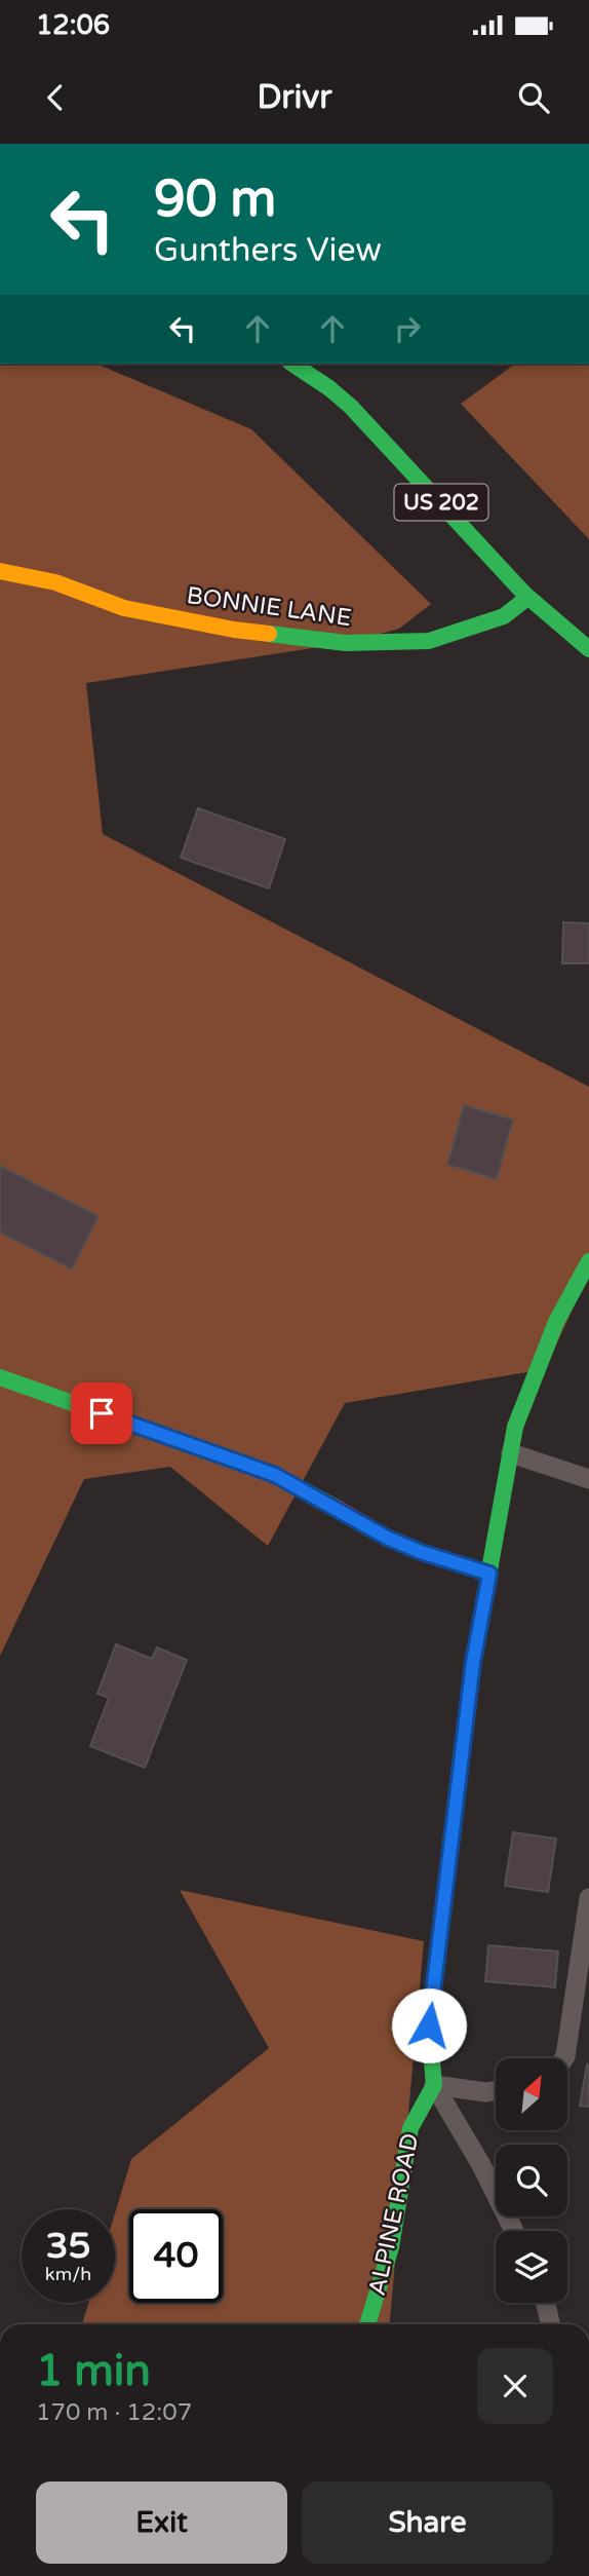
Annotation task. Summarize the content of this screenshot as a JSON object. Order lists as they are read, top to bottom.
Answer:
{
  "streets": {
    "street": ["US 202", "BONNIE LANE", "ALPINE ROAD"]
  },
  "crossings": [
    ["US 202", "BONNIE LANE"]
  ],
  "north": "top right",
  "page": {
    "status": "12:06",
    "header": "Drivr",
    "turn": ["90 m", "Gunthers View"],
    "speed": "35 km/h",
    "limit": "40",
    "heading": ["1 min", "170 m · 12:07"],
    "buttons": ["Exit", "Share"]
  }
}
